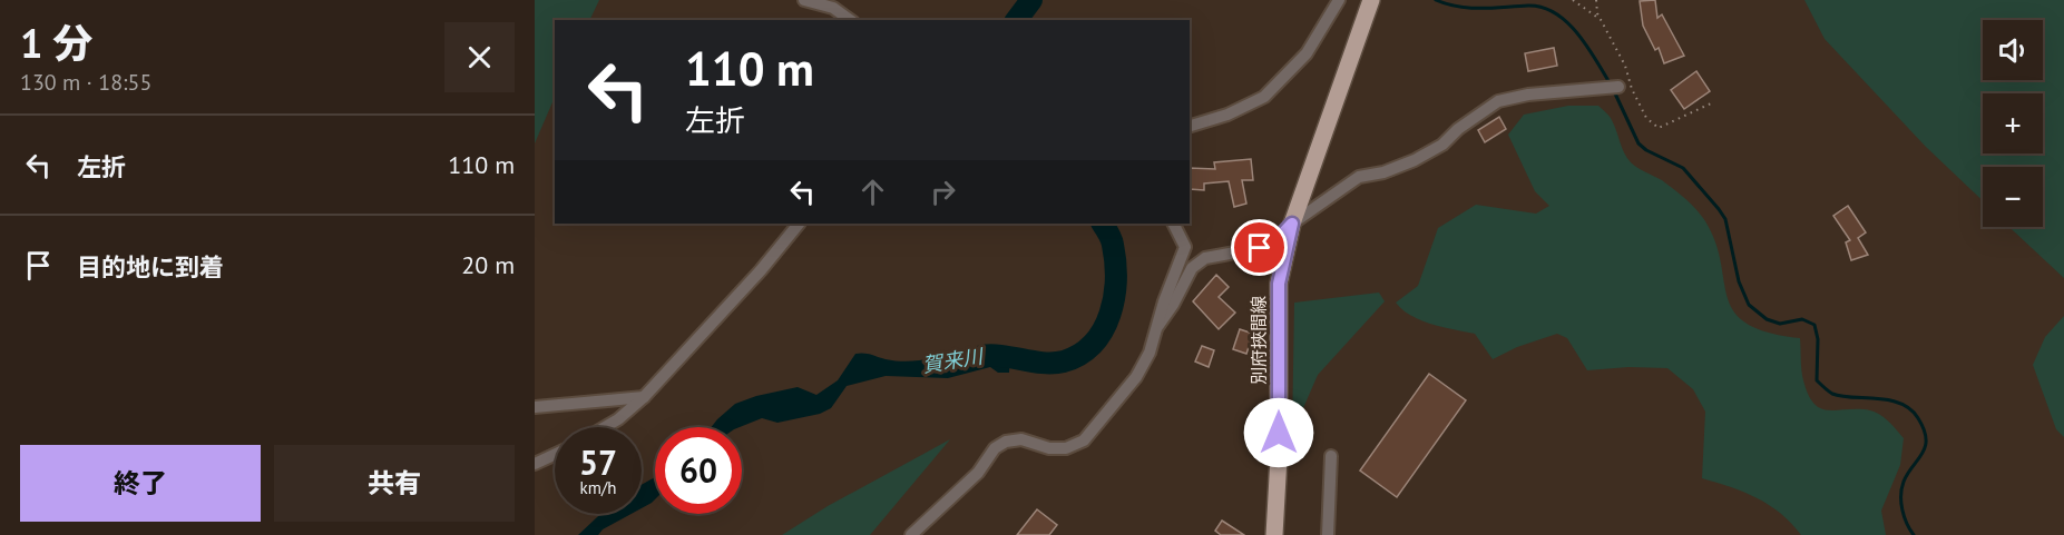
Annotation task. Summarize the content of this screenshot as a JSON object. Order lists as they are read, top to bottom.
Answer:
{
  "streets": {
    "main road": ["別府挾間線"]
  },
  "water": ["賀来川"],
  "page": {
    "heading": ["1 分", "130 m · 18:55"],
    "map_buttons": ["+", "−"],
    "turn": ["110 m", "左折"],
    "list": [
      {
        "name": "左折",
        "value": "110 m"
      },
      {
        "name": "目的地に到着",
        "value": "20 m"
      }
    ],
    "speed": "57 km/h",
    "limit": "60",
    "buttons": ["終了", "共有"]
  }
}
